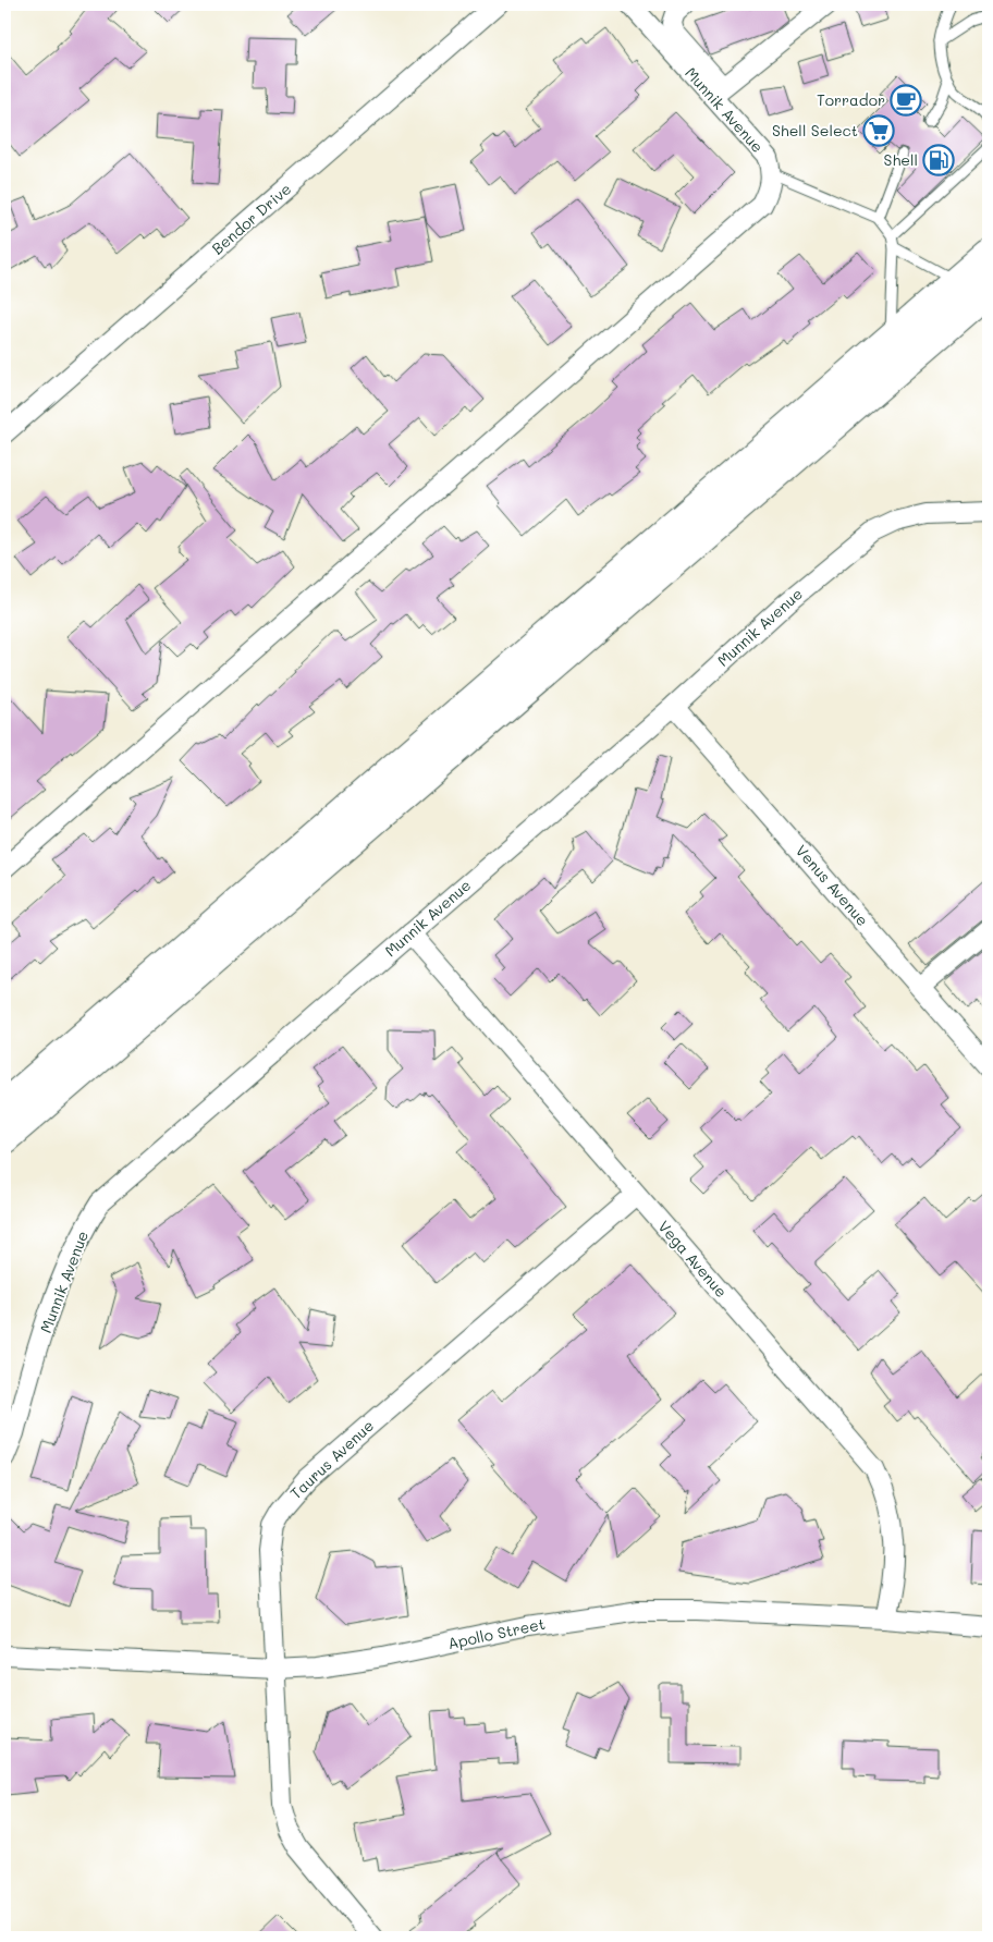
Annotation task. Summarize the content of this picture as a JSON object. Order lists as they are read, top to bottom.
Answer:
{
  "streets": {
    "street": [
      "Munnik Avenue",
      "Bendor Drive",
      "Venus Avenue",
      "Vega Avenue",
      "Taurus Avenue",
      "Apollo Street"
    ]
  },
  "crossings": [
    ["Munnik Avenue", "Venus Avenue"],
    ["Munnik Avenue", "Vega Avenue"],
    ["Vega Avenue", "Taurus Avenue"],
    ["Vega Avenue", "Apollo Street"],
    ["Taurus Avenue", "Apollo Street"]
  ],
  "places": {
    "cafe": ["Torrador"],
    "supermarket": ["Shell Select"],
    "fuel station": ["Shell"]
  }
}
